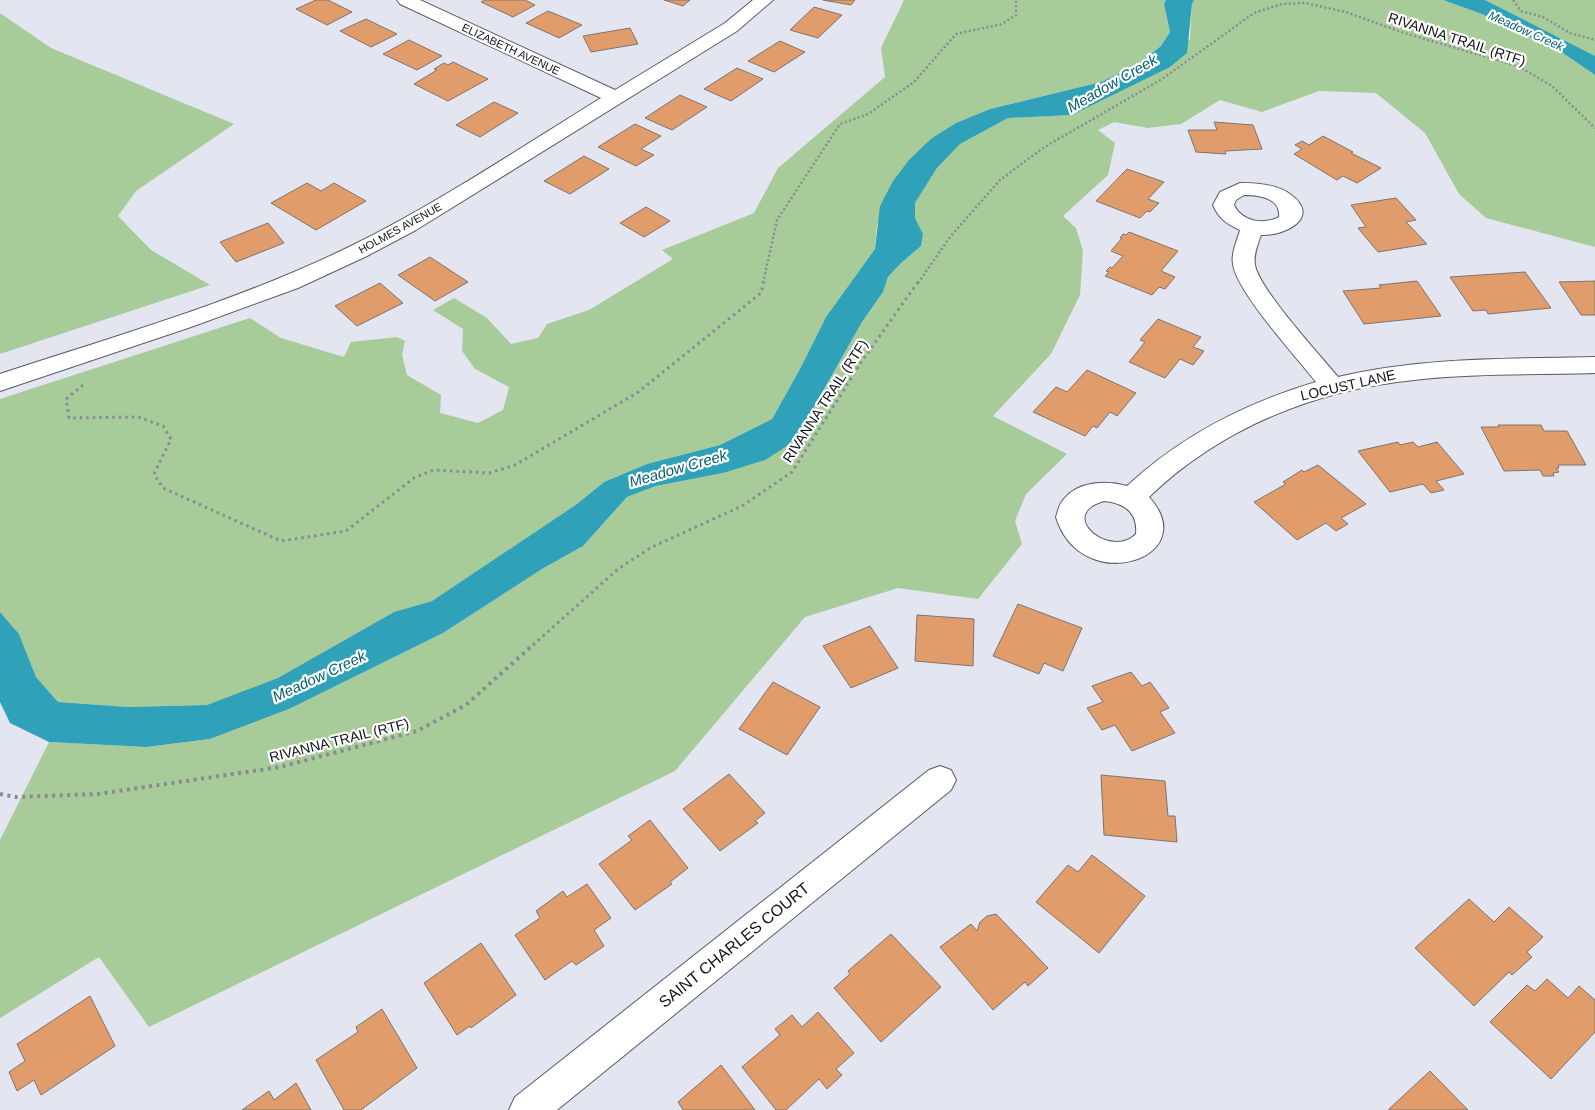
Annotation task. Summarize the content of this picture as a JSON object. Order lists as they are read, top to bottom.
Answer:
{
  "streets": {
    "street": [
      "ELIZABETH AVENUE",
      "HOLMES AVENUE",
      "LOCUST LANE",
      "SAINT CHARLES COURT"
    ],
    "path": ["RIVANNA TRAIL (RTF)"]
  },
  "crossings": [
    ["ELIZABETH AVENUE", "HOLMES AVENUE"]
  ],
  "water": ["Meadow Creek"]
}
